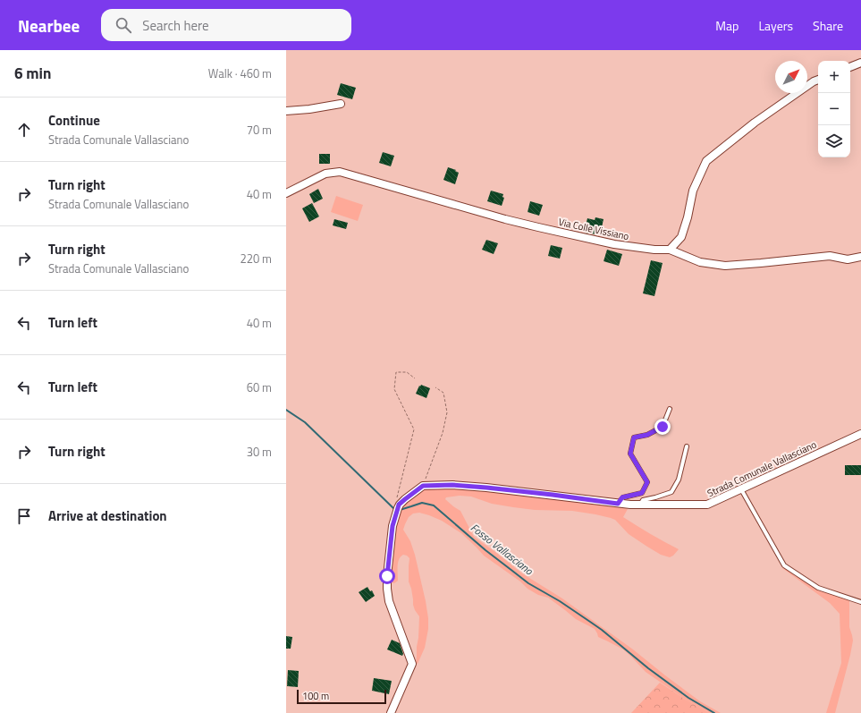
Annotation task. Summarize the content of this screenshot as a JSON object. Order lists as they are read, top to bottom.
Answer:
{
  "streets": {
    "street": ["Via Colle Vissiano", "Strada Comunale Vallasciano"]
  },
  "water": ["Fosso Vallasciano"],
  "scale_bar": "100 m",
  "north": "top right",
  "page": {
    "header": "Nearbee",
    "search": "Search here",
    "nav": ["Map", "Layers", "Share"],
    "heading": ["6 min", "Walk · 460 m"],
    "map_buttons": ["+", "−"],
    "list": [
      ["Continue", "Strada Comunale Vallasciano", "70 m"],
      ["Turn right", "Strada Comunale Vallasciano", "40 m"],
      ["Turn right", "Strada Comunale Vallasciano", "220 m"],
      ["Turn left", "40 m"],
      ["Turn left", "60 m"],
      ["Turn right", "30 m"],
      "Arrive at destination"
    ],
    "scale": "100 m"
  }
}
